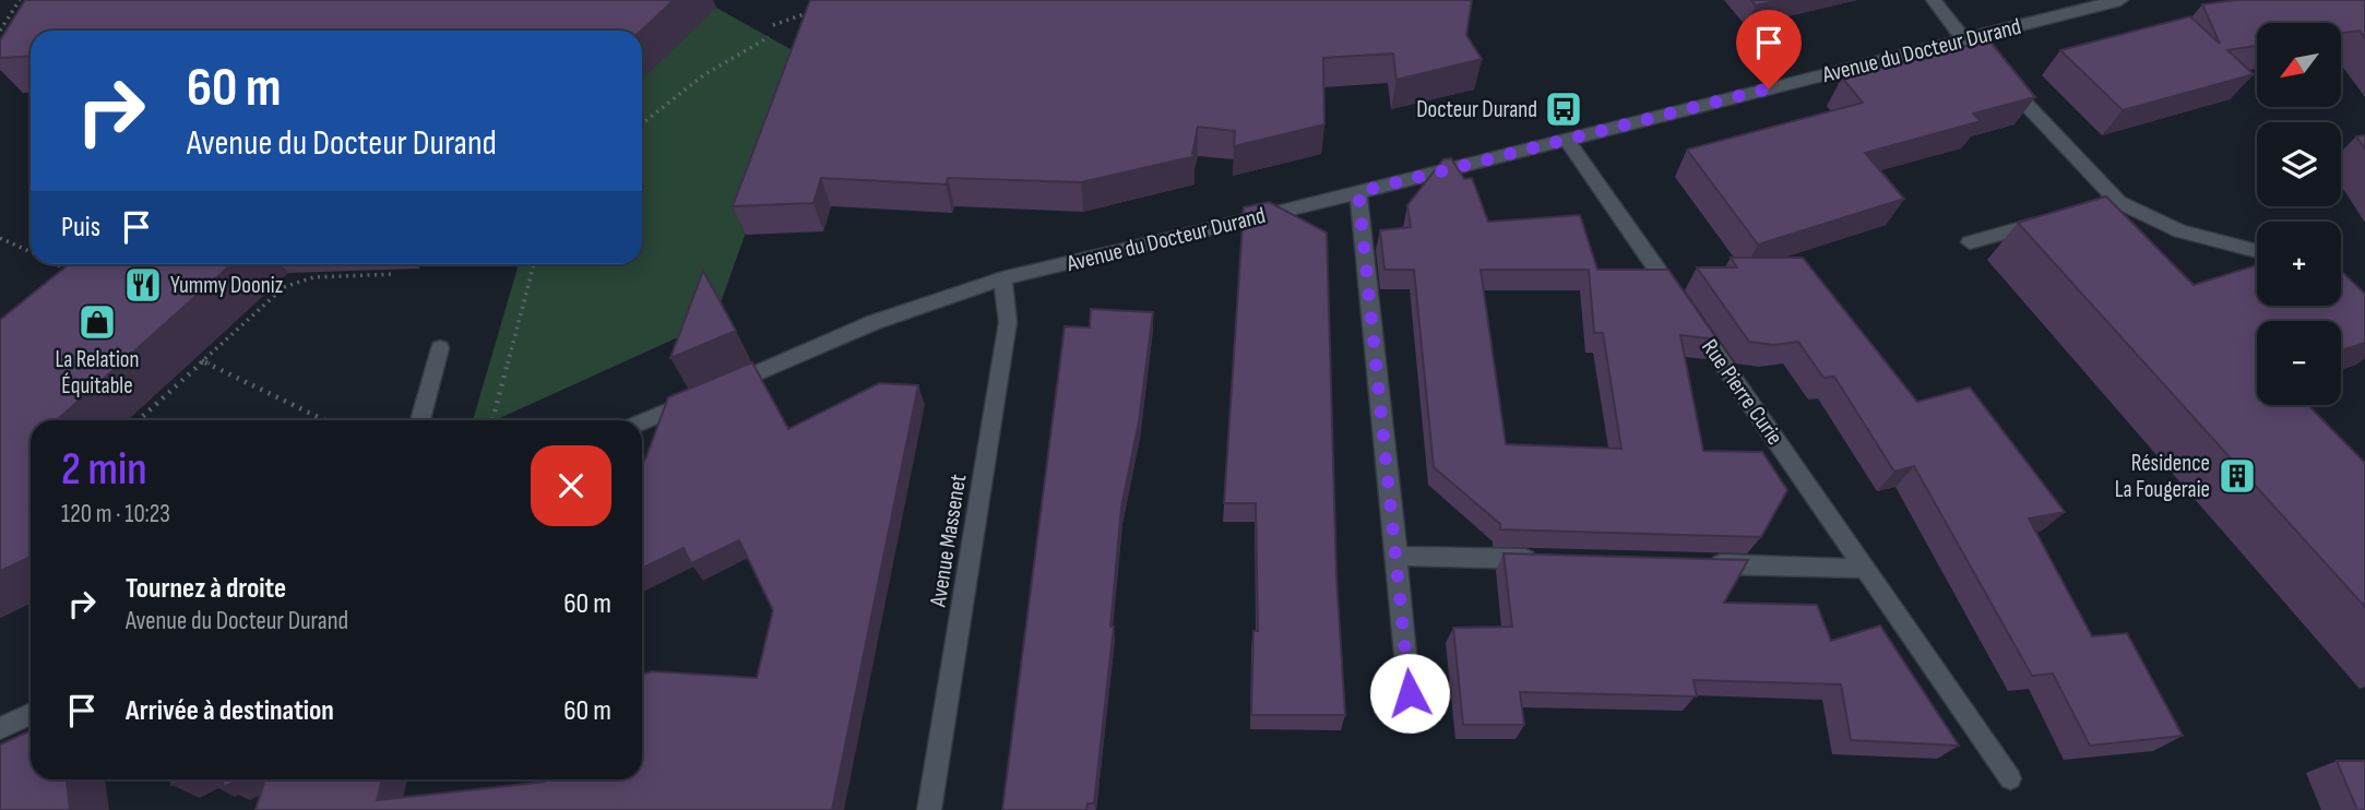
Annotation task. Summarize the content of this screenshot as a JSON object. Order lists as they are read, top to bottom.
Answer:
{
  "streets": {
    "street": ["Avenue du Docteur Durand", "Rue Pierre Curie", "Avenue Massenet"]
  },
  "crossings": [
    ["Avenue du Docteur Durand", "Rue Pierre Curie"],
    ["Avenue du Docteur Durand", "Avenue Massenet"]
  ],
  "places": {
    "bus stop": ["Docteur Durand"],
    "restaurant": ["Yummy Dooniz"],
    "shop": ["La Relation Équitable"],
    "building": ["Résidence La Fougeraie"]
  },
  "north": "bottom left",
  "page": {
    "map_buttons": ["+", "−"],
    "turn": ["60 m", "Avenue du Docteur Durand"],
    "then": "Puis",
    "heading": ["2 min", "120 m · 10:23"],
    "list": [
      {
        "name": "Tournez à droite",
        "note": "Avenue du Docteur Durand",
        "value": "60 m"
      },
      {
        "name": "Arrivée à destination",
        "value": "60 m"
      }
    ]
  }
}
